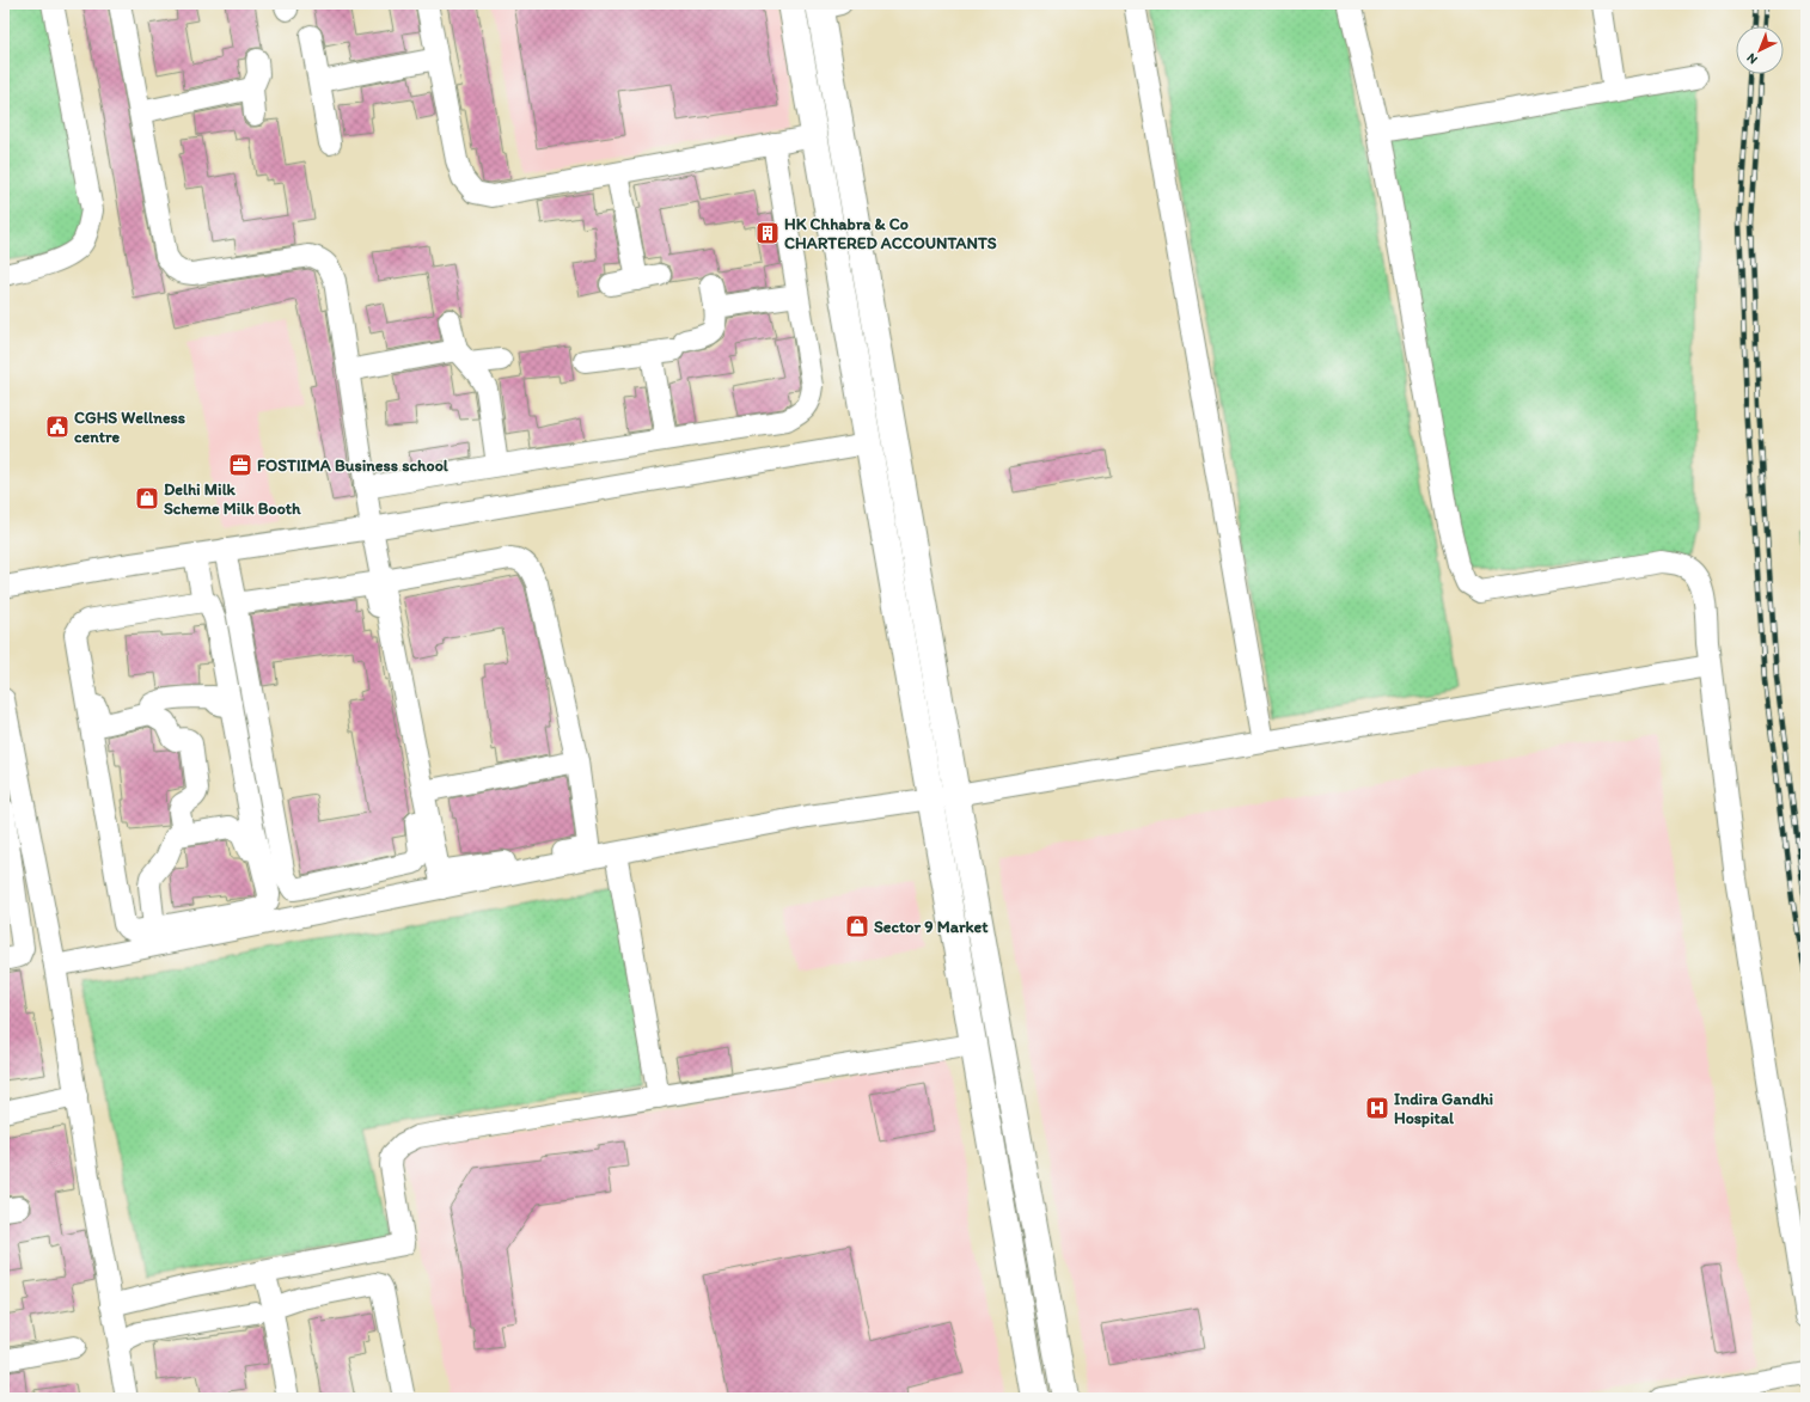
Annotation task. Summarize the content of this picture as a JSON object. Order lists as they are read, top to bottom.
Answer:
{
  "places": {
    "building": ["HK Chhabra & Co CHARTERED ACCOUNTANTS"],
    "public building": ["CGHS Wellness centre"],
    "office": ["FOSTIIMA Business school"],
    "shop": ["Delhi Milk Scheme Milk Booth", "Sector 9 Market"],
    "hospital": ["Indira Gandhi Hospital"]
  },
  "north": "bottom left"
}
